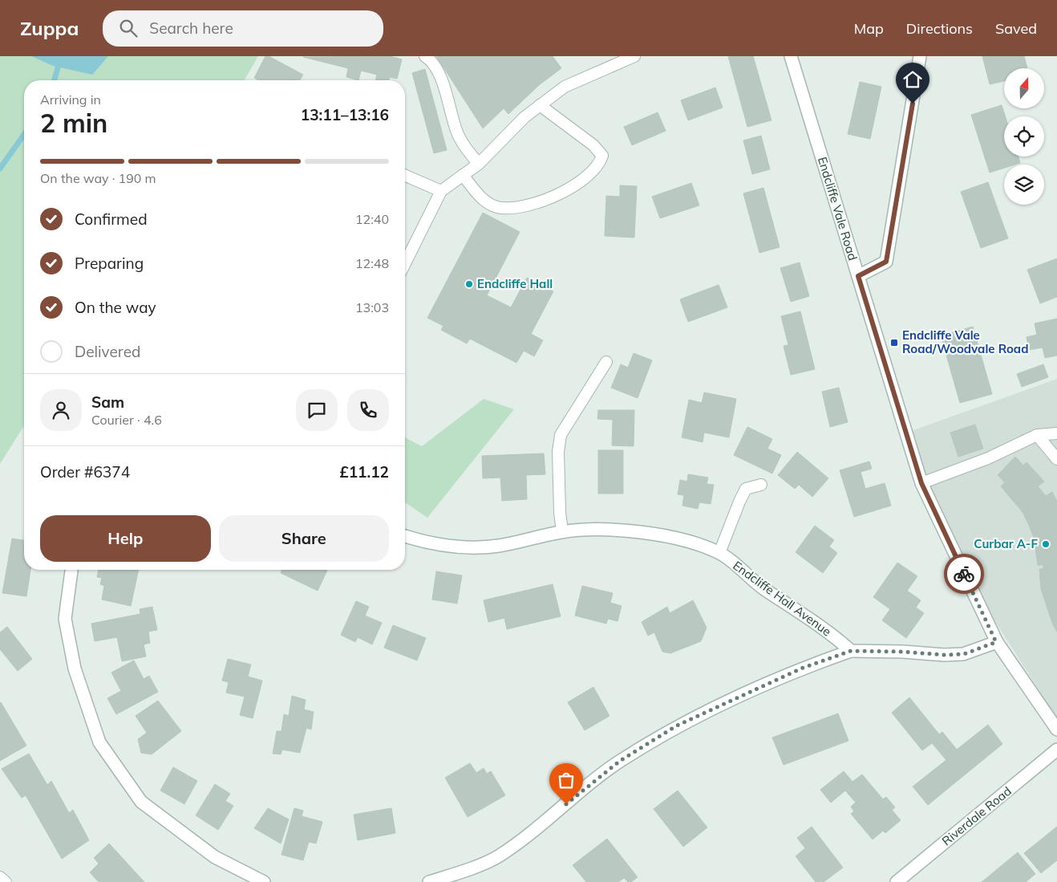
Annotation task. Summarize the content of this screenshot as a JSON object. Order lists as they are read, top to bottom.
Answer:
{
  "streets": {
    "street": ["Endcliffe Vale Road", "Endcliffe Hall Avenue", "Riverdale Road"]
  },
  "places": {
    "other": ["Endcliffe Hall", "Curbar A-F"],
    "transit": ["Endcliffe Vale Road/Woodvale Road"]
  },
  "north": "top",
  "page": {
    "header": "Zuppa",
    "search": "Search here",
    "nav": ["Map", "Directions", "Saved"],
    "heading": ["2 min", "Arriving in", "13:11–13:16"],
    "panel": [
      "Sam",
      "Courier · 4.6",
      "Order #6374",
      "£11.12"
    ],
    "bar": "On the way · 190 m",
    "list": [
      ["Confirmed", "12:40"],
      ["Preparing", "12:48"],
      ["On the way", "13:03"],
      "Delivered"
    ],
    "buttons": ["Help", "Share"]
  }
}
